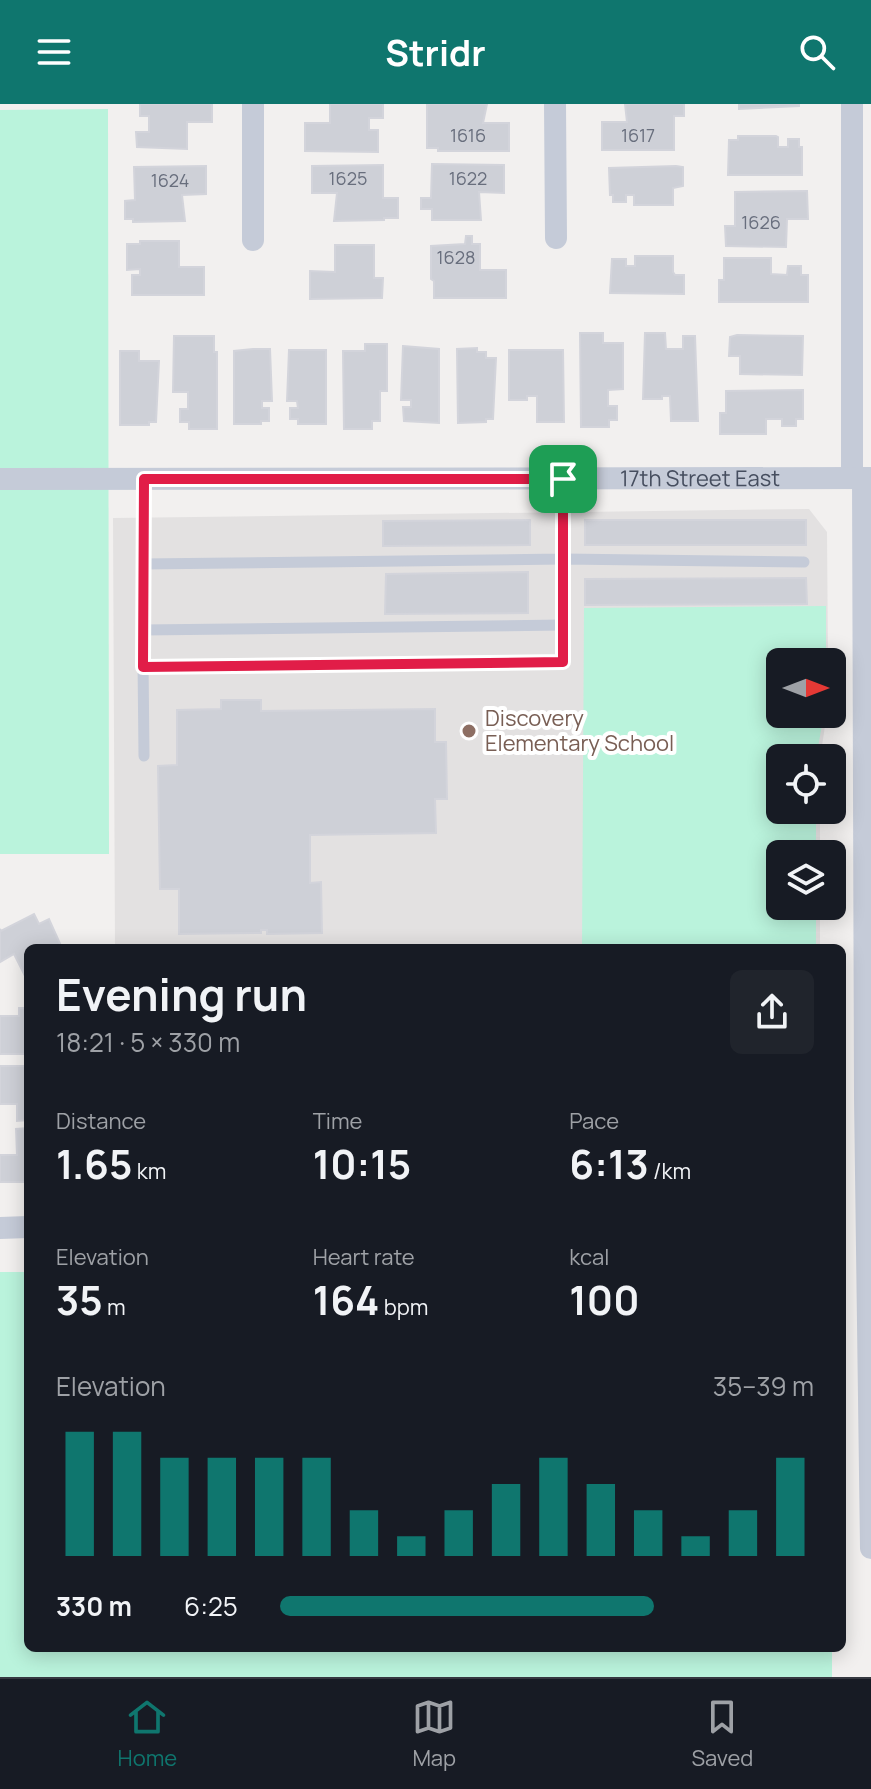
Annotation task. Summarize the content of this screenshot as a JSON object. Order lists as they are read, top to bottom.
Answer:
{
  "streets": {
    "street": ["17th Street East"]
  },
  "places": ["Discovery Elementary School"],
  "house_numbers": [
    "1616",
    "1617",
    "1625",
    "1622",
    "1624",
    "1626",
    "1628"
  ],
  "north": "right",
  "page": {
    "header": "Stridr",
    "heading": ["Evening run", "18:21 · 5 × 330 m"],
    "stats": [
      ["Distance", "1.65 km"],
      ["Time", "10:15"],
      ["Pace", "6:13 /km"],
      ["Elevation", "35 m"],
      ["Heart rate", "164 bpm"],
      ["kcal", "100"]
    ],
    "chart": ["Elevation", "35–39 m"],
    "list": [
      {
        "name": "330 m",
        "note": "6:25"
      }
    ],
    "tabs": ["Home", "Map", "Saved"]
  }
}
